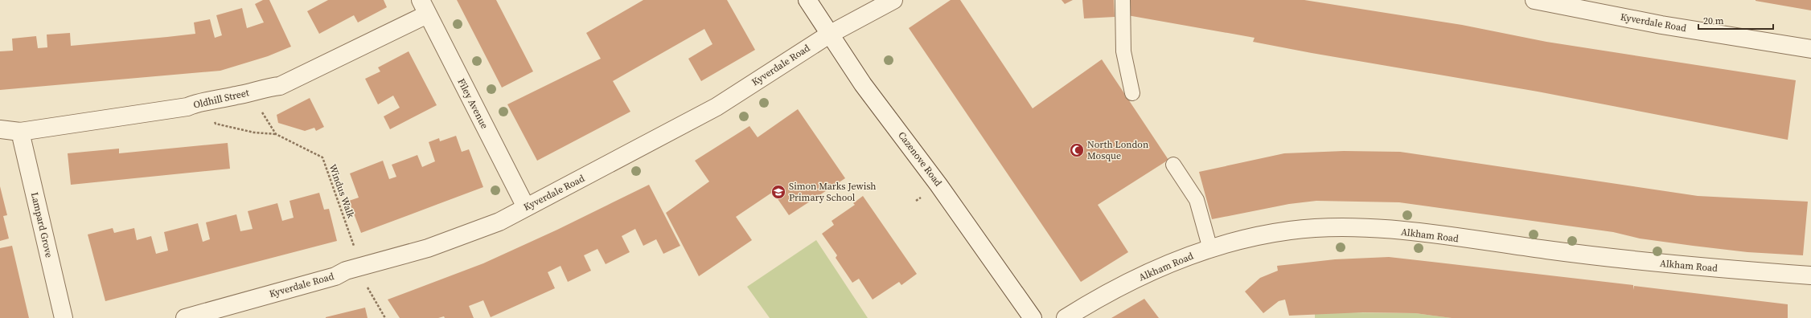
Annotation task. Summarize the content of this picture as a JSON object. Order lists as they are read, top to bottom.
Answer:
{
  "streets": {
    "street": [
      "Kyverdale Road",
      "Oldhill Street",
      "Filey Avenue",
      "Cazenove Road",
      "Lampard Grove",
      "Alkham Road"
    ],
    "path": ["Windus Walk"]
  },
  "crossings": [
    ["Kyverdale Road", "Filey Avenue"],
    ["Kyverdale Road", "Cazenove Road"],
    ["Oldhill Street", "Filey Avenue"],
    ["Oldhill Street", "Lampard Grove"]
  ],
  "places": {
    "mosque": ["North London Mosque"],
    "school or university": ["Simon Marks Jewish Primary School"]
  },
  "scale_bar": "20 m"
}
